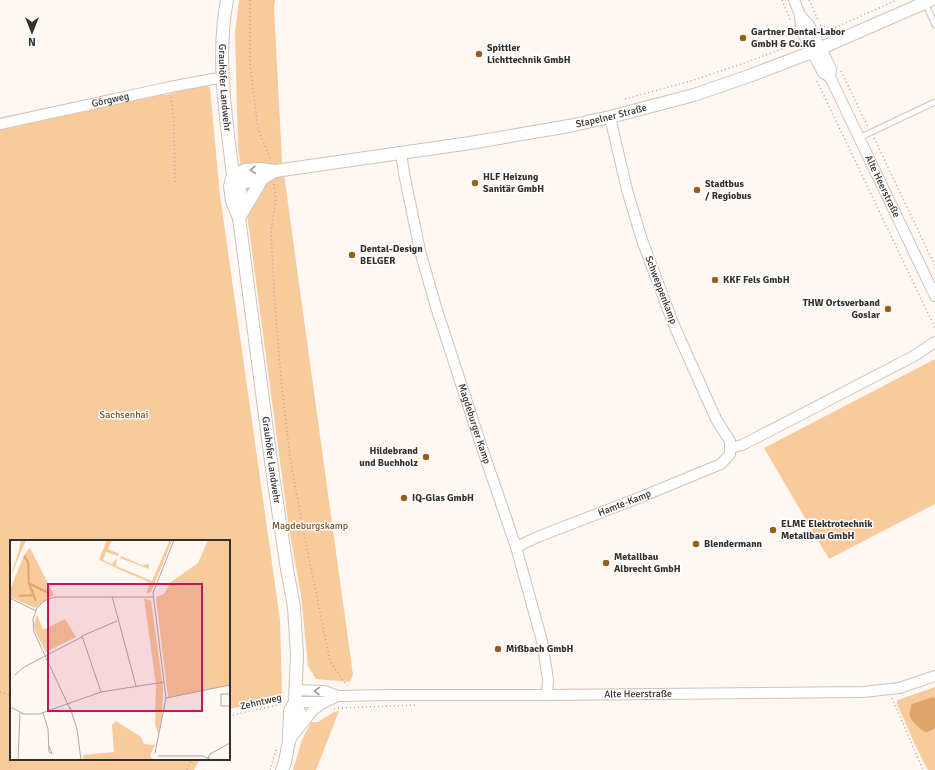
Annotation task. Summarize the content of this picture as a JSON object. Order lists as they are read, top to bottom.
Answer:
{
  "streets": {
    "street": [
      "Grauhöfer Landwehr",
      "Görgweg",
      "Stapelner Straße",
      "Alte Heerstraße",
      "Schweppenkamp",
      "Magdeburger Kamp",
      "Hamte-Kamp"
    ],
    "path": ["Zehntweg"]
  },
  "crossings": [
    ["Grauhöfer Landwehr", "Görgweg"],
    ["Grauhöfer Landwehr", "Stapelner Straße"],
    ["Grauhöfer Landwehr", "Alte Heerstraße"],
    ["Grauhöfer Landwehr", "Zehntweg"],
    ["Stapelner Straße", "Alte Heerstraße"],
    ["Stapelner Straße", "Schweppenkamp"],
    ["Stapelner Straße", "Magdeburger Kamp"],
    ["Alte Heerstraße", "Magdeburger Kamp"],
    ["Alte Heerstraße", "Zehntweg"],
    ["Schweppenkamp", "Hamte-Kamp"],
    ["Magdeburger Kamp", "Hamte-Kamp"]
  ],
  "parks": ["Sachsenhai", "Magdeburgskamp"],
  "places": [
    "Gartner Dental-Labor GmbH & Co.KG",
    "Spittler Lichttechnik GmbH",
    "HLF Heizung Sanitär GmbH",
    "Stadtbus / Regiobus",
    "Dental-Design BELGER",
    "KKF Fels GmbH",
    "THW Ortsverband Goslar",
    "Hildebrand und Buchholz",
    "IQ-Glas GmbH",
    "ELME Elektrotechnik Metallbau GmbH",
    "Blendermann",
    "Metallbau Albrecht GmbH",
    "Mißbach GmbH"
  ],
  "north": "bottom"
}
